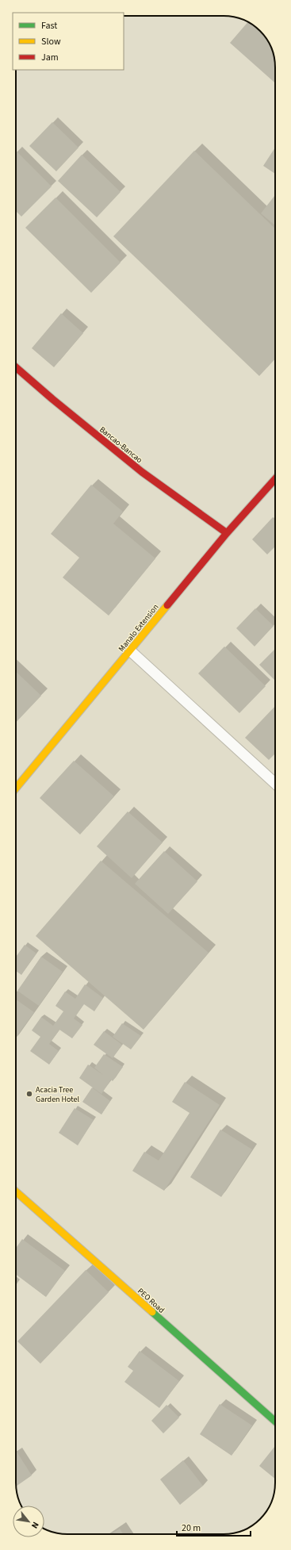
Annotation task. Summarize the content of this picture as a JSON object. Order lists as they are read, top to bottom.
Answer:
{
  "streets": {
    "street": ["Bancao-Bancao", "Manalo Extension", "PEO Road"]
  },
  "crossings": [
    ["Bancao-Bancao", "Manalo Extension"]
  ],
  "places": ["Acacia Tree Garden Hotel"],
  "legend": ["Fast", "Slow", "Jam"],
  "scale_bar": "20 m",
  "north": "bottom right"
}
